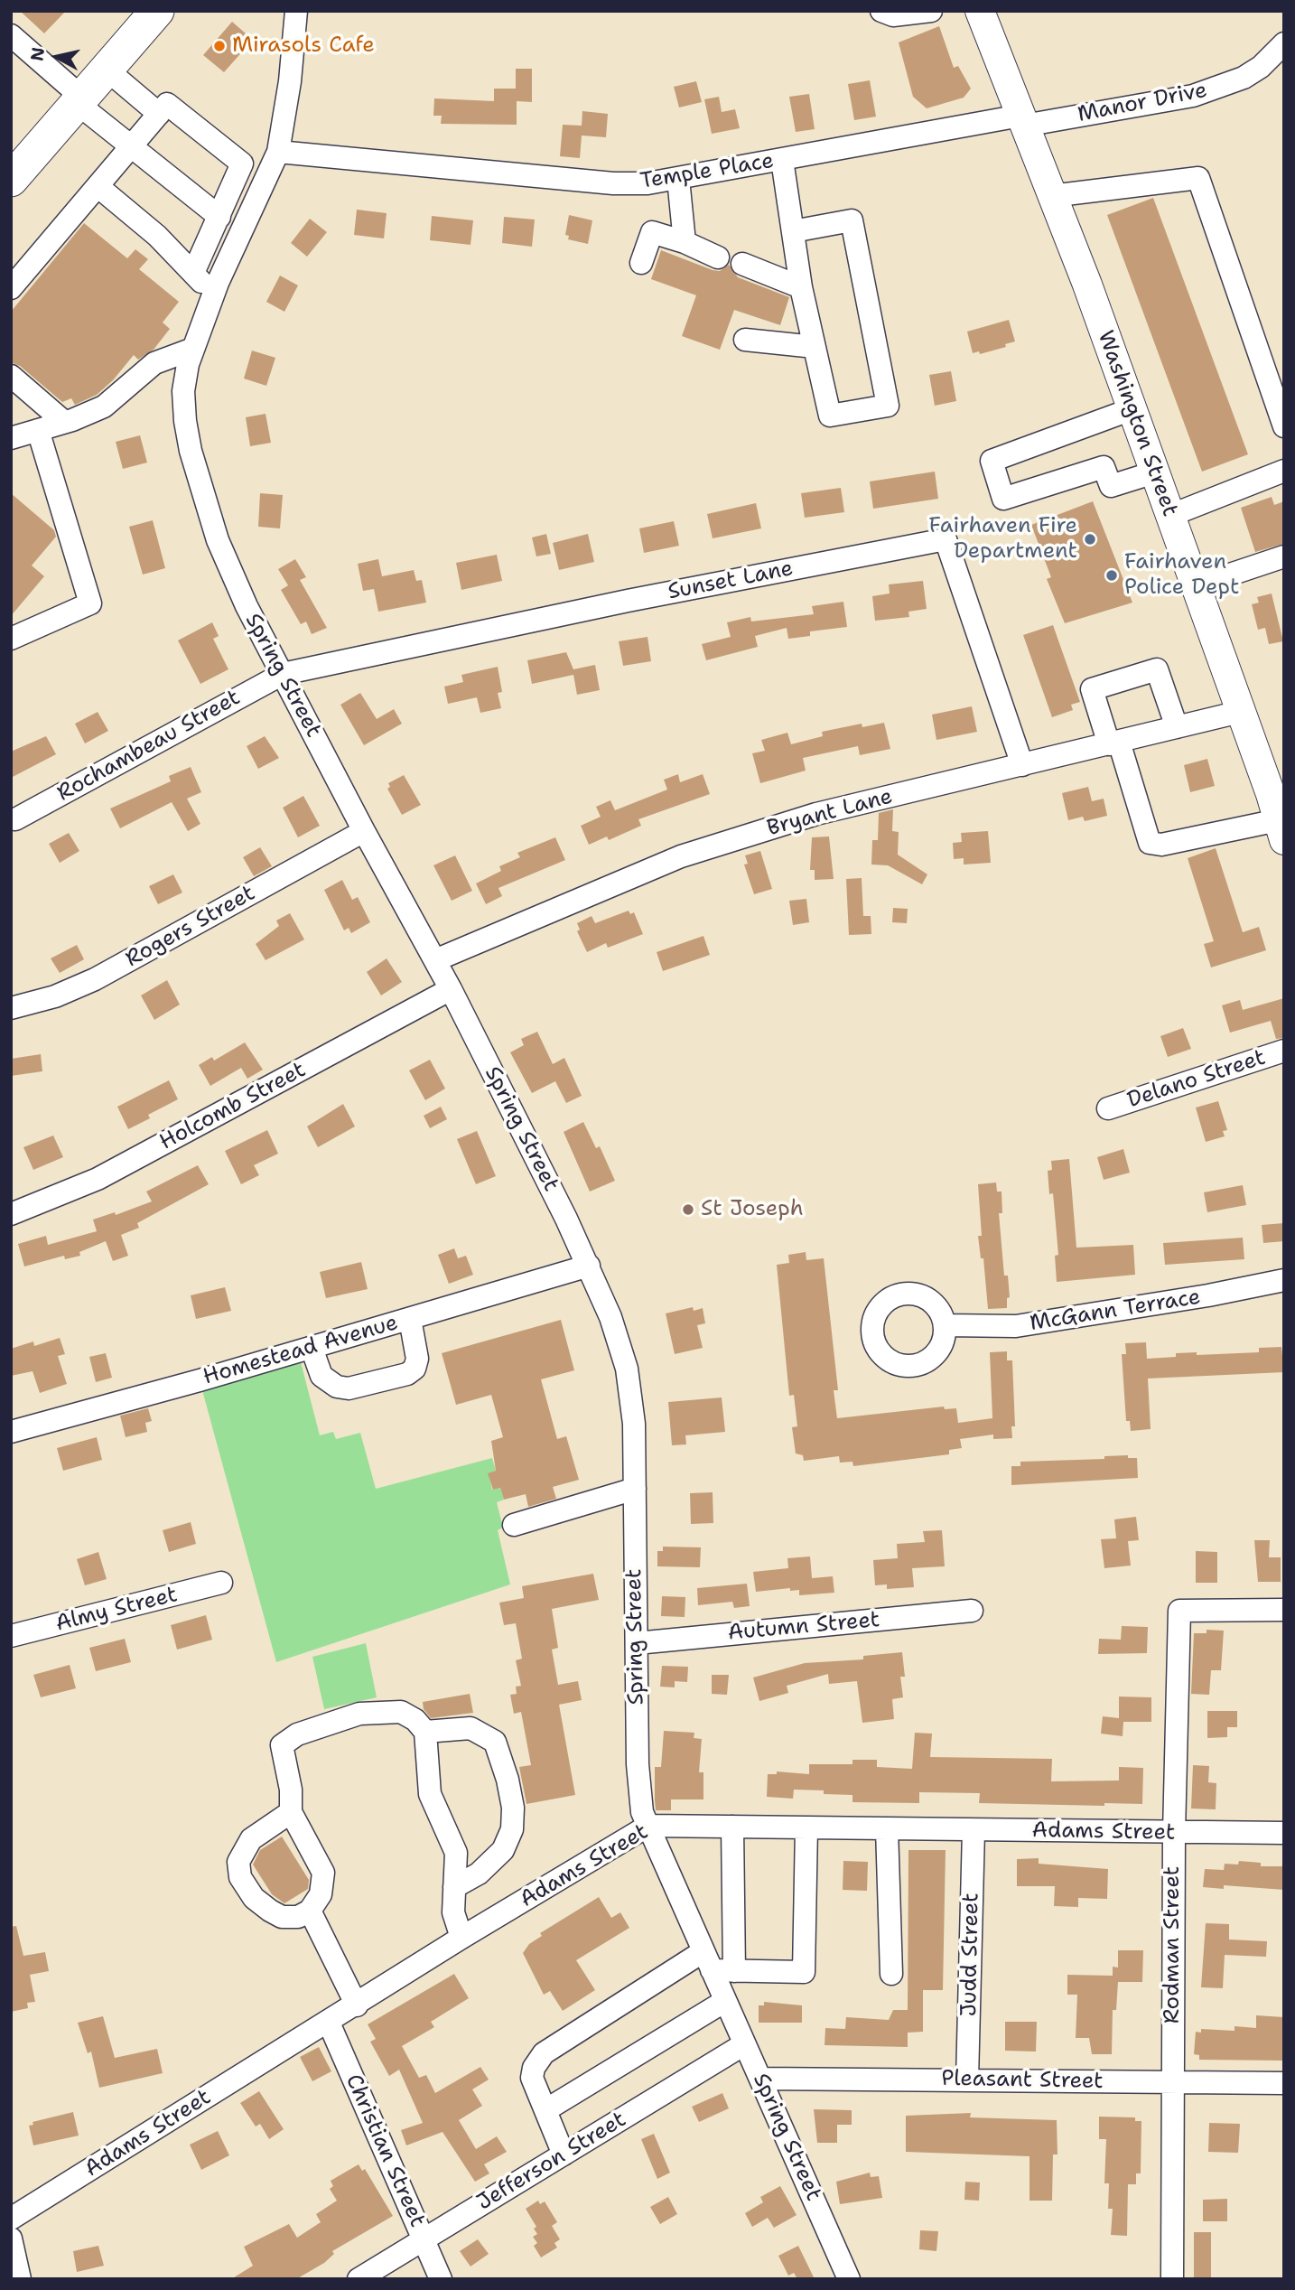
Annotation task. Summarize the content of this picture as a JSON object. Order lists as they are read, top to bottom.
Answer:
{
  "streets": {
    "main road": ["Washington Street"],
    "street": [
      "Manor Drive",
      "Temple Place",
      "Sunset Lane",
      "Spring Street",
      "Rochambeau Street",
      "Bryant Lane",
      "Rogers Street",
      "Delano Street",
      "Holcomb Street",
      "McGann Terrace",
      "Homestead Avenue",
      "Almy Street",
      "Autumn Street",
      "Adams Street",
      "Rodman Street",
      "Judd Street",
      "Pleasant Street",
      "Christian Street",
      "Jefferson Street"
    ]
  },
  "crossings": [
    ["Manor Drive", "Temple Place"],
    ["Manor Drive", "Washington Street"],
    ["Temple Place", "Washington Street"],
    ["Temple Place", "Spring Street"],
    ["Washington Street", "Bryant Lane"],
    ["Sunset Lane", "Spring Street"],
    ["Sunset Lane", "Rochambeau Street"],
    ["Sunset Lane", "Bryant Lane"],
    ["Spring Street", "Rochambeau Street"],
    ["Spring Street", "Bryant Lane"],
    ["Spring Street", "Rogers Street"],
    ["Spring Street", "Holcomb Street"],
    ["Spring Street", "Homestead Avenue"],
    ["Spring Street", "Autumn Street"],
    ["Spring Street", "Adams Street"],
    ["Spring Street", "Pleasant Street"],
    ["Spring Street", "Jefferson Street"],
    ["Adams Street", "Rodman Street"],
    ["Adams Street", "Judd Street"],
    ["Adams Street", "Christian Street"],
    ["Rodman Street", "Pleasant Street"],
    ["Judd Street", "Pleasant Street"],
    ["Christian Street", "Jefferson Street"]
  ],
  "places": [
    "Mirasols Cafe",
    "Fairhaven Fire Department",
    "Fairhaven Police Dept",
    "St Joseph"
  ],
  "north": "left"
}
